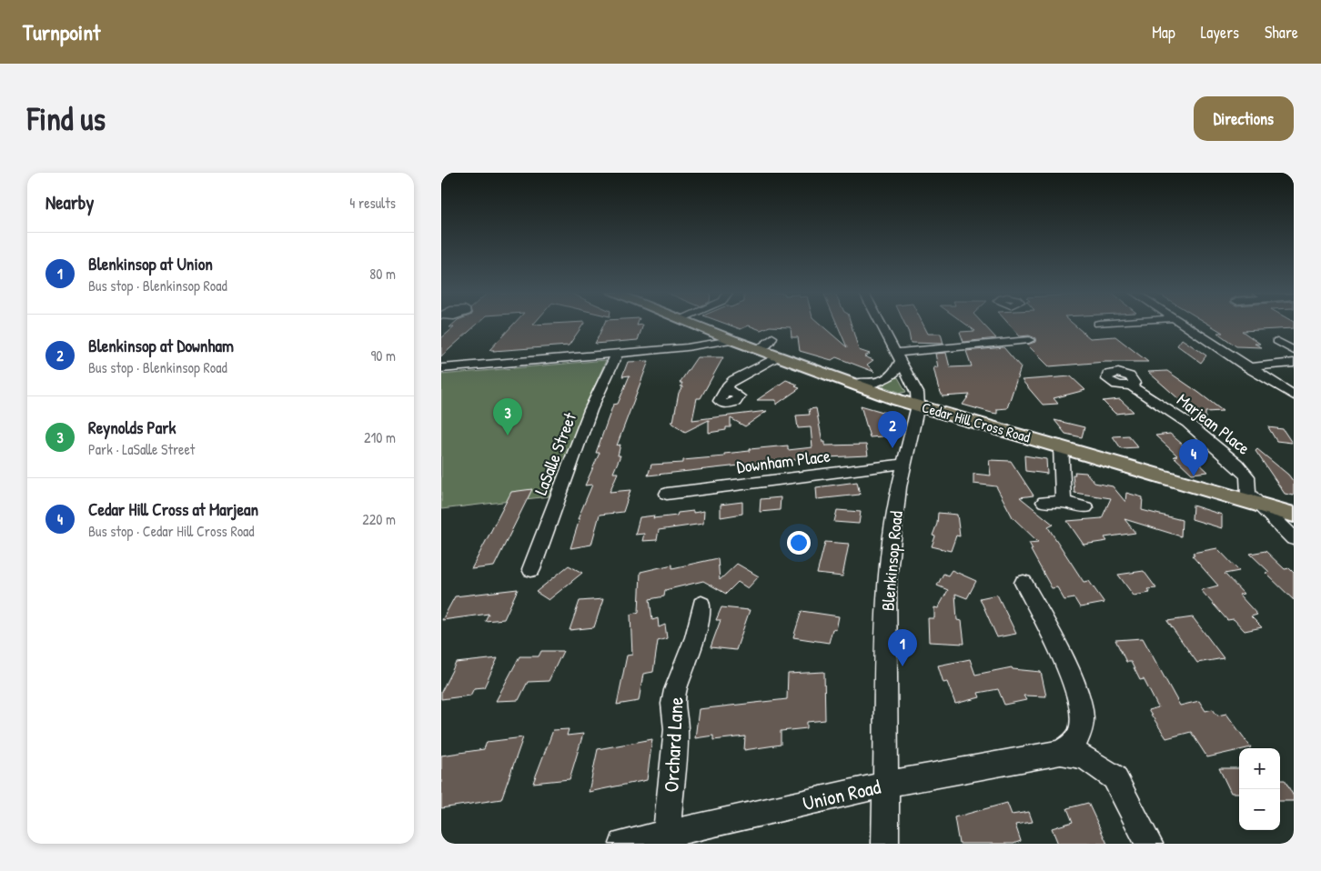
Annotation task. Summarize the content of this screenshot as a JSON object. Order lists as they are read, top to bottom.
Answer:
{
  "streets": {
    "main road": ["Cedar Hill Cross Road"],
    "street": [
      "Marjean Place",
      "LaSalle Street",
      "Downham Place",
      "Blenkinsop Road",
      "Orchard Lane",
      "Union Road"
    ]
  },
  "crossings": [
    ["Cedar Hill Cross Road", "Marjean Place"],
    ["Cedar Hill Cross Road", "Blenkinsop Road"],
    ["Downham Place", "Blenkinsop Road"],
    ["Blenkinsop Road", "Union Road"],
    ["Orchard Lane", "Union Road"]
  ],
  "page": {
    "header": "Turnpoint",
    "nav": ["Map", "Layers", "Share"],
    "buttons": "Directions",
    "title": "Find us",
    "heading": ["Nearby", "4 results"],
    "list": [
      {
        "mark": "1",
        "name": "Blenkinsop at Union",
        "note": "Bus stop · Blenkinsop Road",
        "value": "80 m"
      },
      {
        "mark": "2",
        "name": "Blenkinsop at Downham",
        "note": "Bus stop · Blenkinsop Road",
        "value": "90 m"
      },
      {
        "mark": "3",
        "name": "Reynolds Park",
        "note": "Park · LaSalle Street",
        "value": "210 m"
      },
      {
        "mark": "4",
        "name": "Cedar Hill Cross at Marjean",
        "note": "Bus stop · Cedar Hill Cross Road",
        "value": "220 m"
      }
    ],
    "pins": [
      "3",
      "2",
      "4",
      "1"
    ],
    "map_buttons": ["+", "−"]
  }
}
